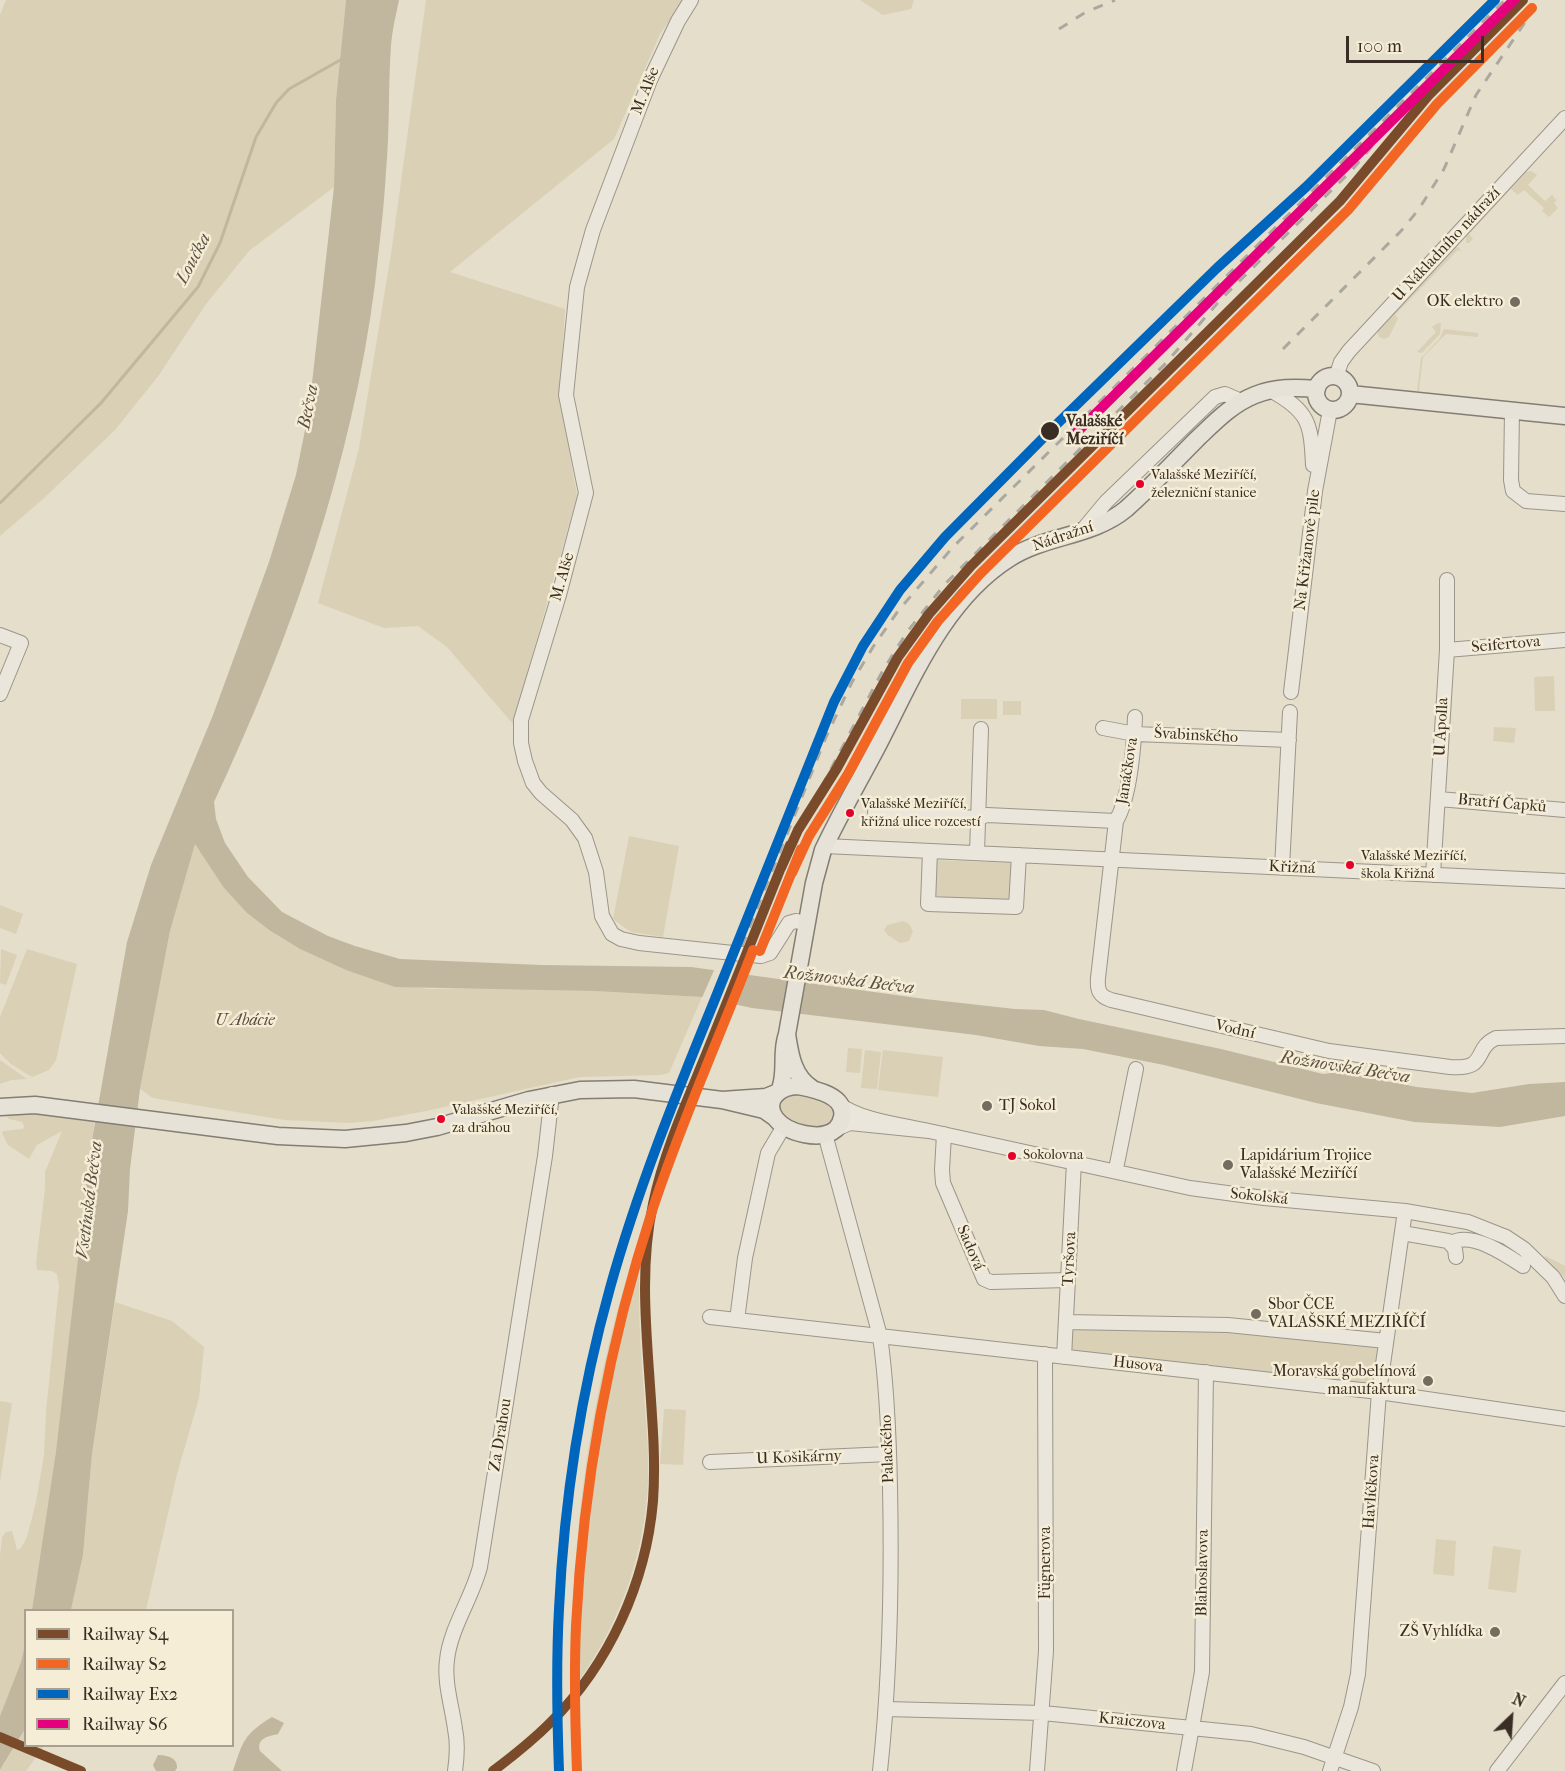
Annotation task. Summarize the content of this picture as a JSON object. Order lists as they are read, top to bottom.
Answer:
{
  "streets": {
    "main road": ["Nádražní", "Sokolská"],
    "street": [
      "M. Alše",
      "U Nákladního nádraží",
      "Na Křižanově pile",
      "Seifertova",
      "U Apolla",
      "Švabinského",
      "Janáčkova",
      "Bratří Čapků",
      "Křižná",
      "Vodní",
      "Sadová",
      "Tyršova",
      "Husova",
      "Za Drahou",
      "Palackého",
      "U Košikárny",
      "Havlíčkova",
      "Fügnerova",
      "Blahoslavova",
      "Kraiczova"
    ]
  },
  "crossings": [
    ["M. Alše", "Nádražní"],
    ["U Nákladního nádraží", "Nádražní"],
    ["U Nákladního nádraží", "Na Křižanově pile"],
    ["Nádražní", "Na Křižanově pile"],
    ["Nádražní", "Křižná"],
    ["Nádražní", "Sokolská"],
    ["Nádražní", "Palackého"],
    ["Seifertova", "U Apolla"],
    ["U Apolla", "Bratří Čapků"],
    ["U Apolla", "Křižná"],
    ["Švabinského", "Janáčkova"],
    ["Janáčkova", "Křižná"],
    ["Janáčkova", "Vodní"],
    ["Křižná", "Vodní"],
    ["Sokolská", "Sadová"],
    ["Sokolská", "Tyršova"],
    ["Sokolská", "Za Drahou"],
    ["Sokolská", "Palackého"],
    ["Sokolská", "Havlíčkova"],
    ["Sadová", "Tyršova"],
    ["Tyršova", "Husova"],
    ["Husova", "Palackého"],
    ["Husova", "Havlíčkova"],
    ["Husova", "Fügnerova"],
    ["Husova", "Blahoslavova"],
    ["Palackého", "U Košikárny"],
    ["Palackého", "Kraiczova"],
    ["Havlíčkova", "Kraiczova"],
    ["Fügnerova", "Kraiczova"],
    ["Blahoslavova", "Kraiczova"]
  ],
  "water": [
    "Loučka",
    "Bečva",
    "Rožnovská Bečva",
    "Vsetínská Bečva"
  ],
  "parks": ["U Abácie"],
  "places": [
    "OK elektro",
    "Valašské Meziříčí",
    "Valašské Meziříčí, železniční stanice",
    "Valašské Meziříčí, křižná ulice rozcestí",
    "Valašské Meziříčí, škola Křižná",
    "TJ Sokol",
    "Valašské Meziříčí, za drahou",
    "Sokolovna",
    "Lapidárium Trojice Valašské Meziříčí",
    "Sbor ČCE VALAŠSKÉ MEZIŘÍČÍ",
    "Moravská gobelínová manufaktura",
    "ZŠ Vyhlídka"
  ],
  "lines": [
    "rail line S4",
    "rail line Ex2",
    "rail line S6",
    "rail line S2"
  ],
  "legend": [
    "Railway S4",
    "Railway S2",
    "Railway Ex2",
    "Railway S6"
  ],
  "scale_bar": "100 m",
  "north": "top right"
}
